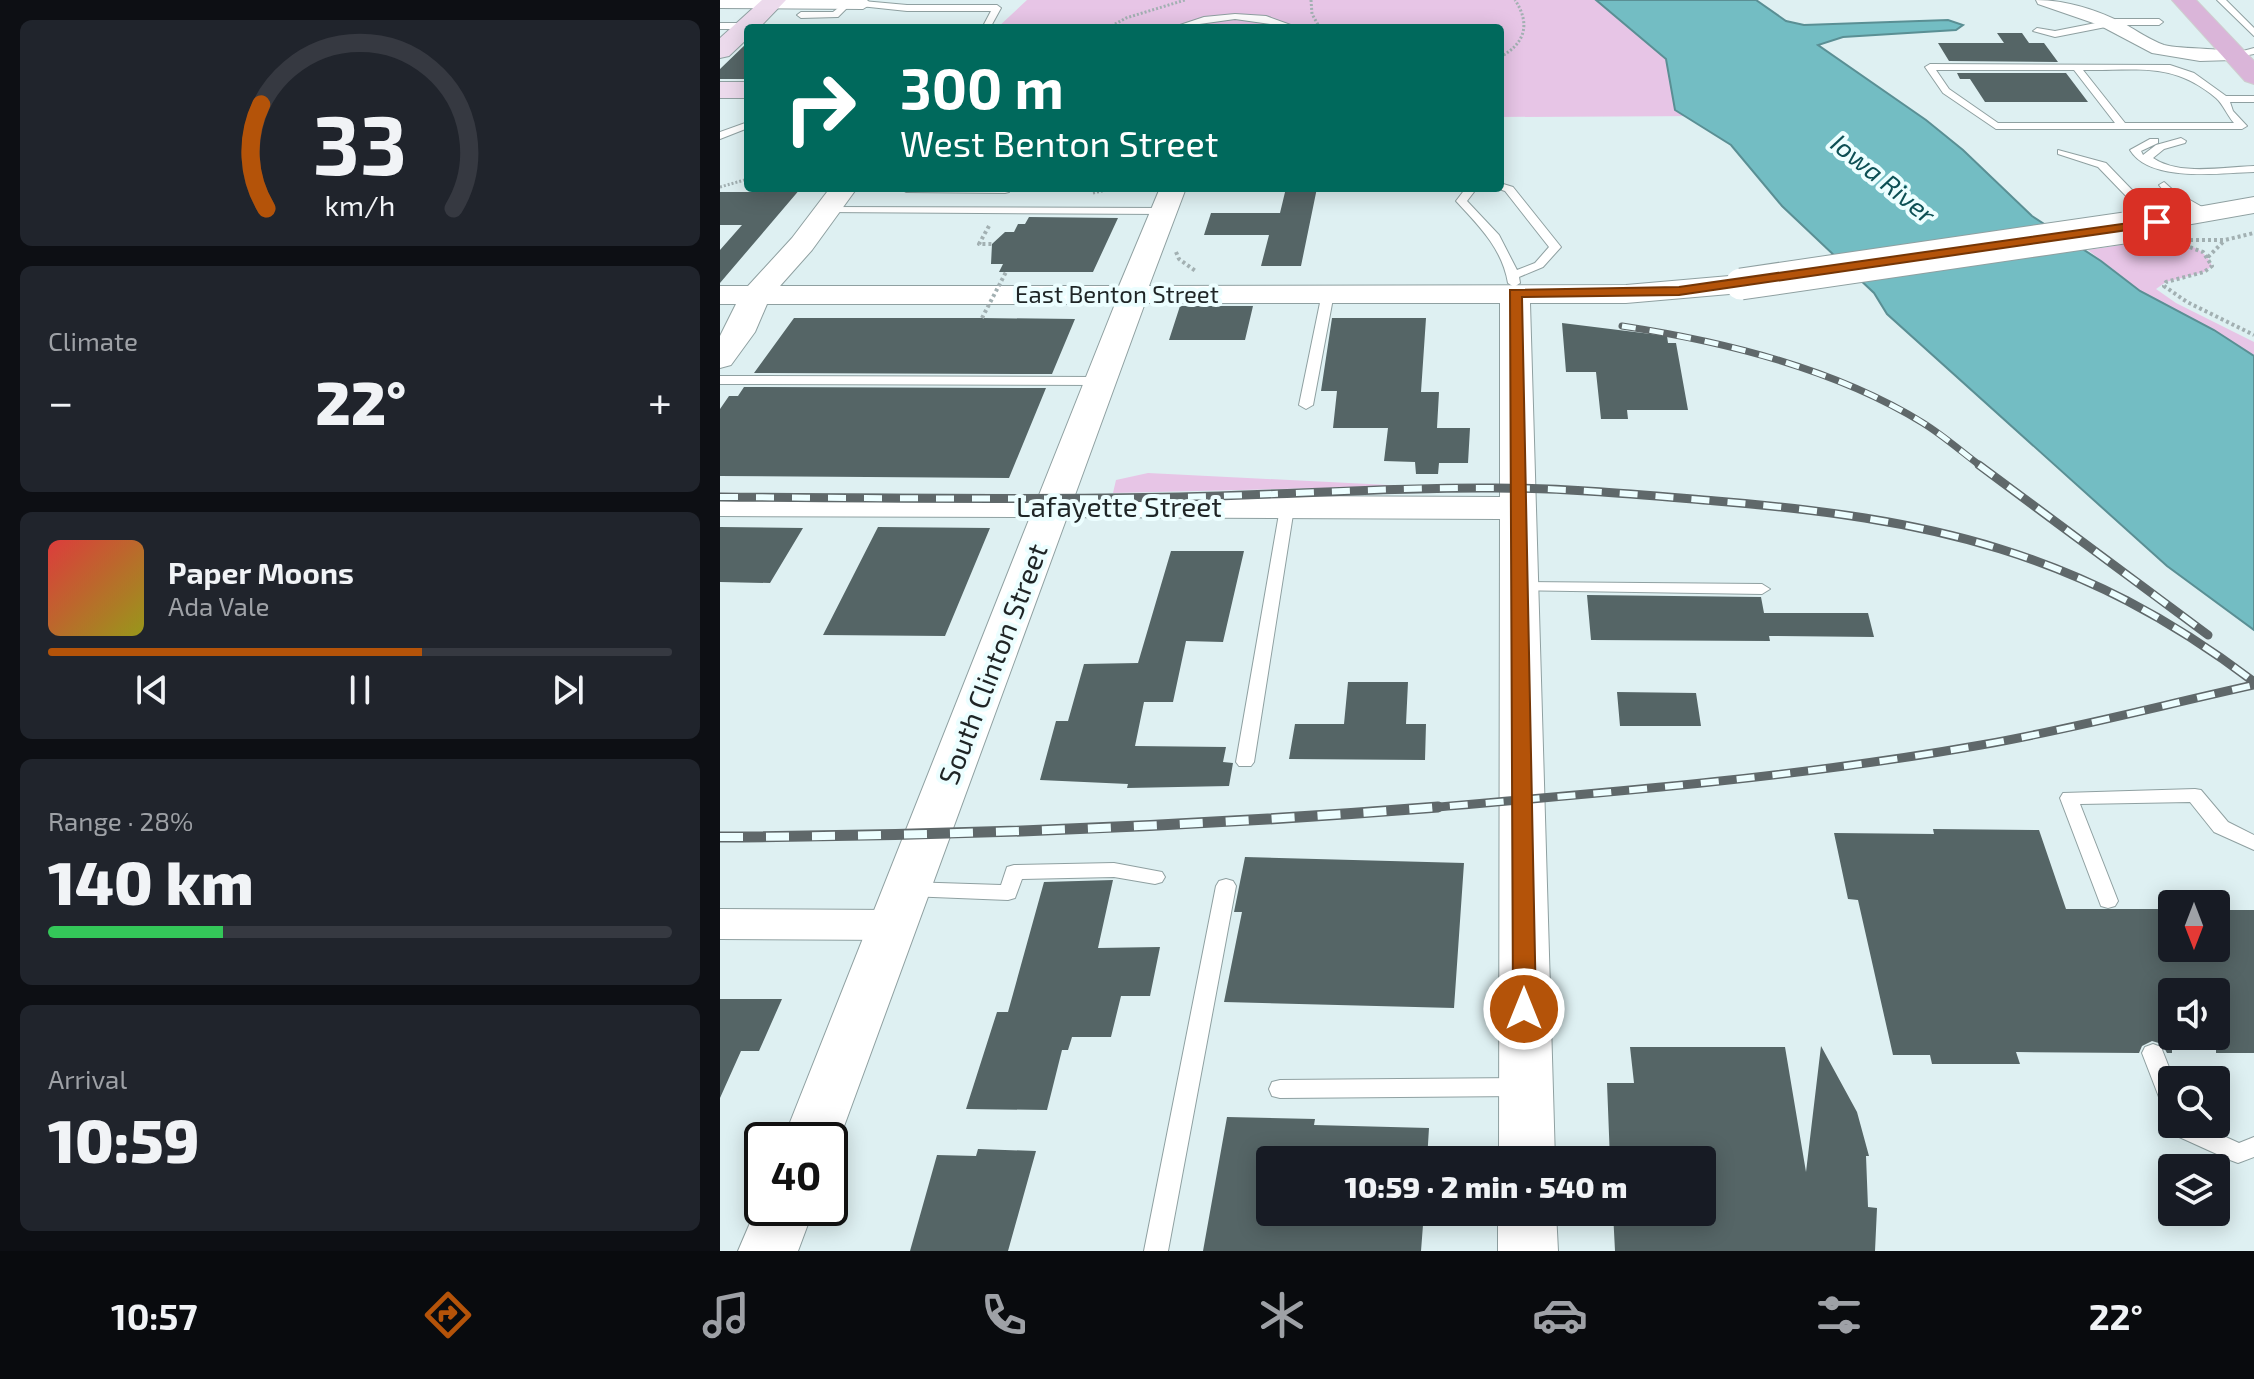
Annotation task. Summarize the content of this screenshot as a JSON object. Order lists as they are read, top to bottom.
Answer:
{
  "streets": {
    "street": ["East Benton Street", "Lafayette Street", "South Clinton Street"]
  },
  "crossings": [
    ["East Benton Street", "South Clinton Street"],
    ["Lafayette Street", "South Clinton Street"]
  ],
  "water": ["Iowa River"],
  "north": "bottom",
  "page": {
    "turn": ["300 m", "West Benton Street"],
    "tile": [
      "Climate",
      ["Range · 28%", "140 km"],
      ["Arrival", "10:59"]
    ],
    "heat": ["−", "22°", "+"],
    "song": ["Paper Moons", "Ada Vale"],
    "limit": "40",
    "trip": "10:59 · 2 min · 540 m",
    "tabs": ["10:57", "22°"],
    "gauge": ["33", "km/h"]
  }
}
